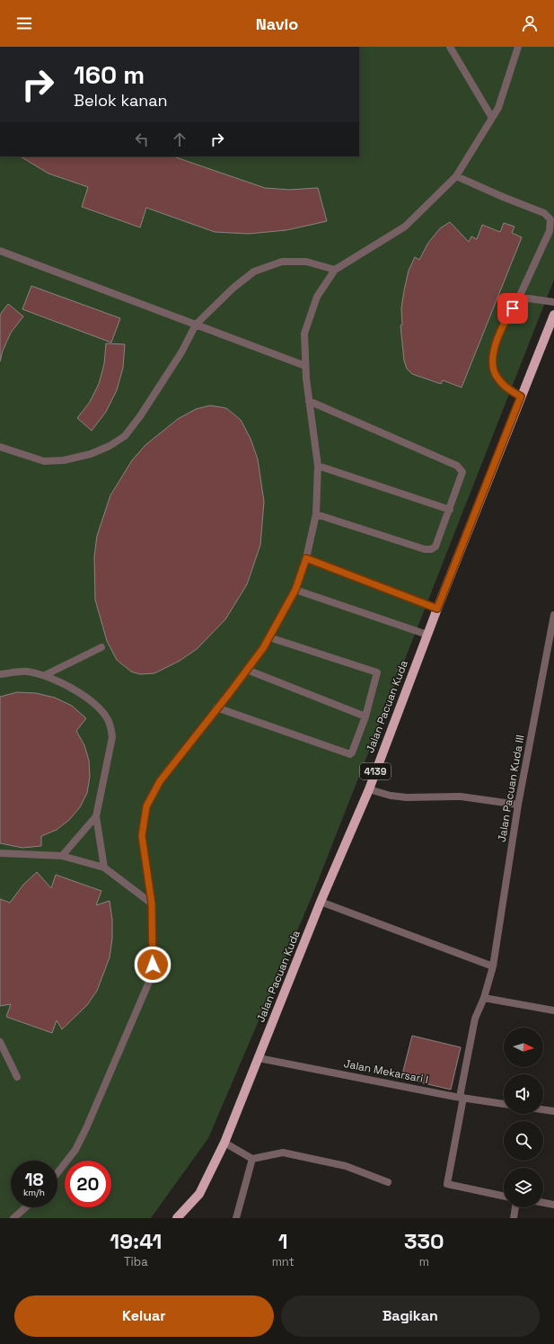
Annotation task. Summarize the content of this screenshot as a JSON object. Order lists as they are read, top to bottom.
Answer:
{
  "streets": {
    "main road": ["Jalan Pacuan Kuda", "4139"],
    "street": ["Jalan Pacuan Kuda III", "Jalan Mekarsari I"]
  },
  "crossings": [
    ["Jalan Pacuan Kuda", "Jalan Mekarsari I"],
    ["Jalan Pacuan Kuda III", "Jalan Mekarsari I"]
  ],
  "north": "right",
  "page": {
    "header": "Navio",
    "turn": ["160 m", "Belok kanan"],
    "speed": "18 km/h",
    "limit": "20",
    "eta": [
      "19:41",
      "Tiba",
      "1",
      "mnt",
      "330",
      "m"
    ],
    "buttons": ["Keluar", "Bagikan"]
  }
}
